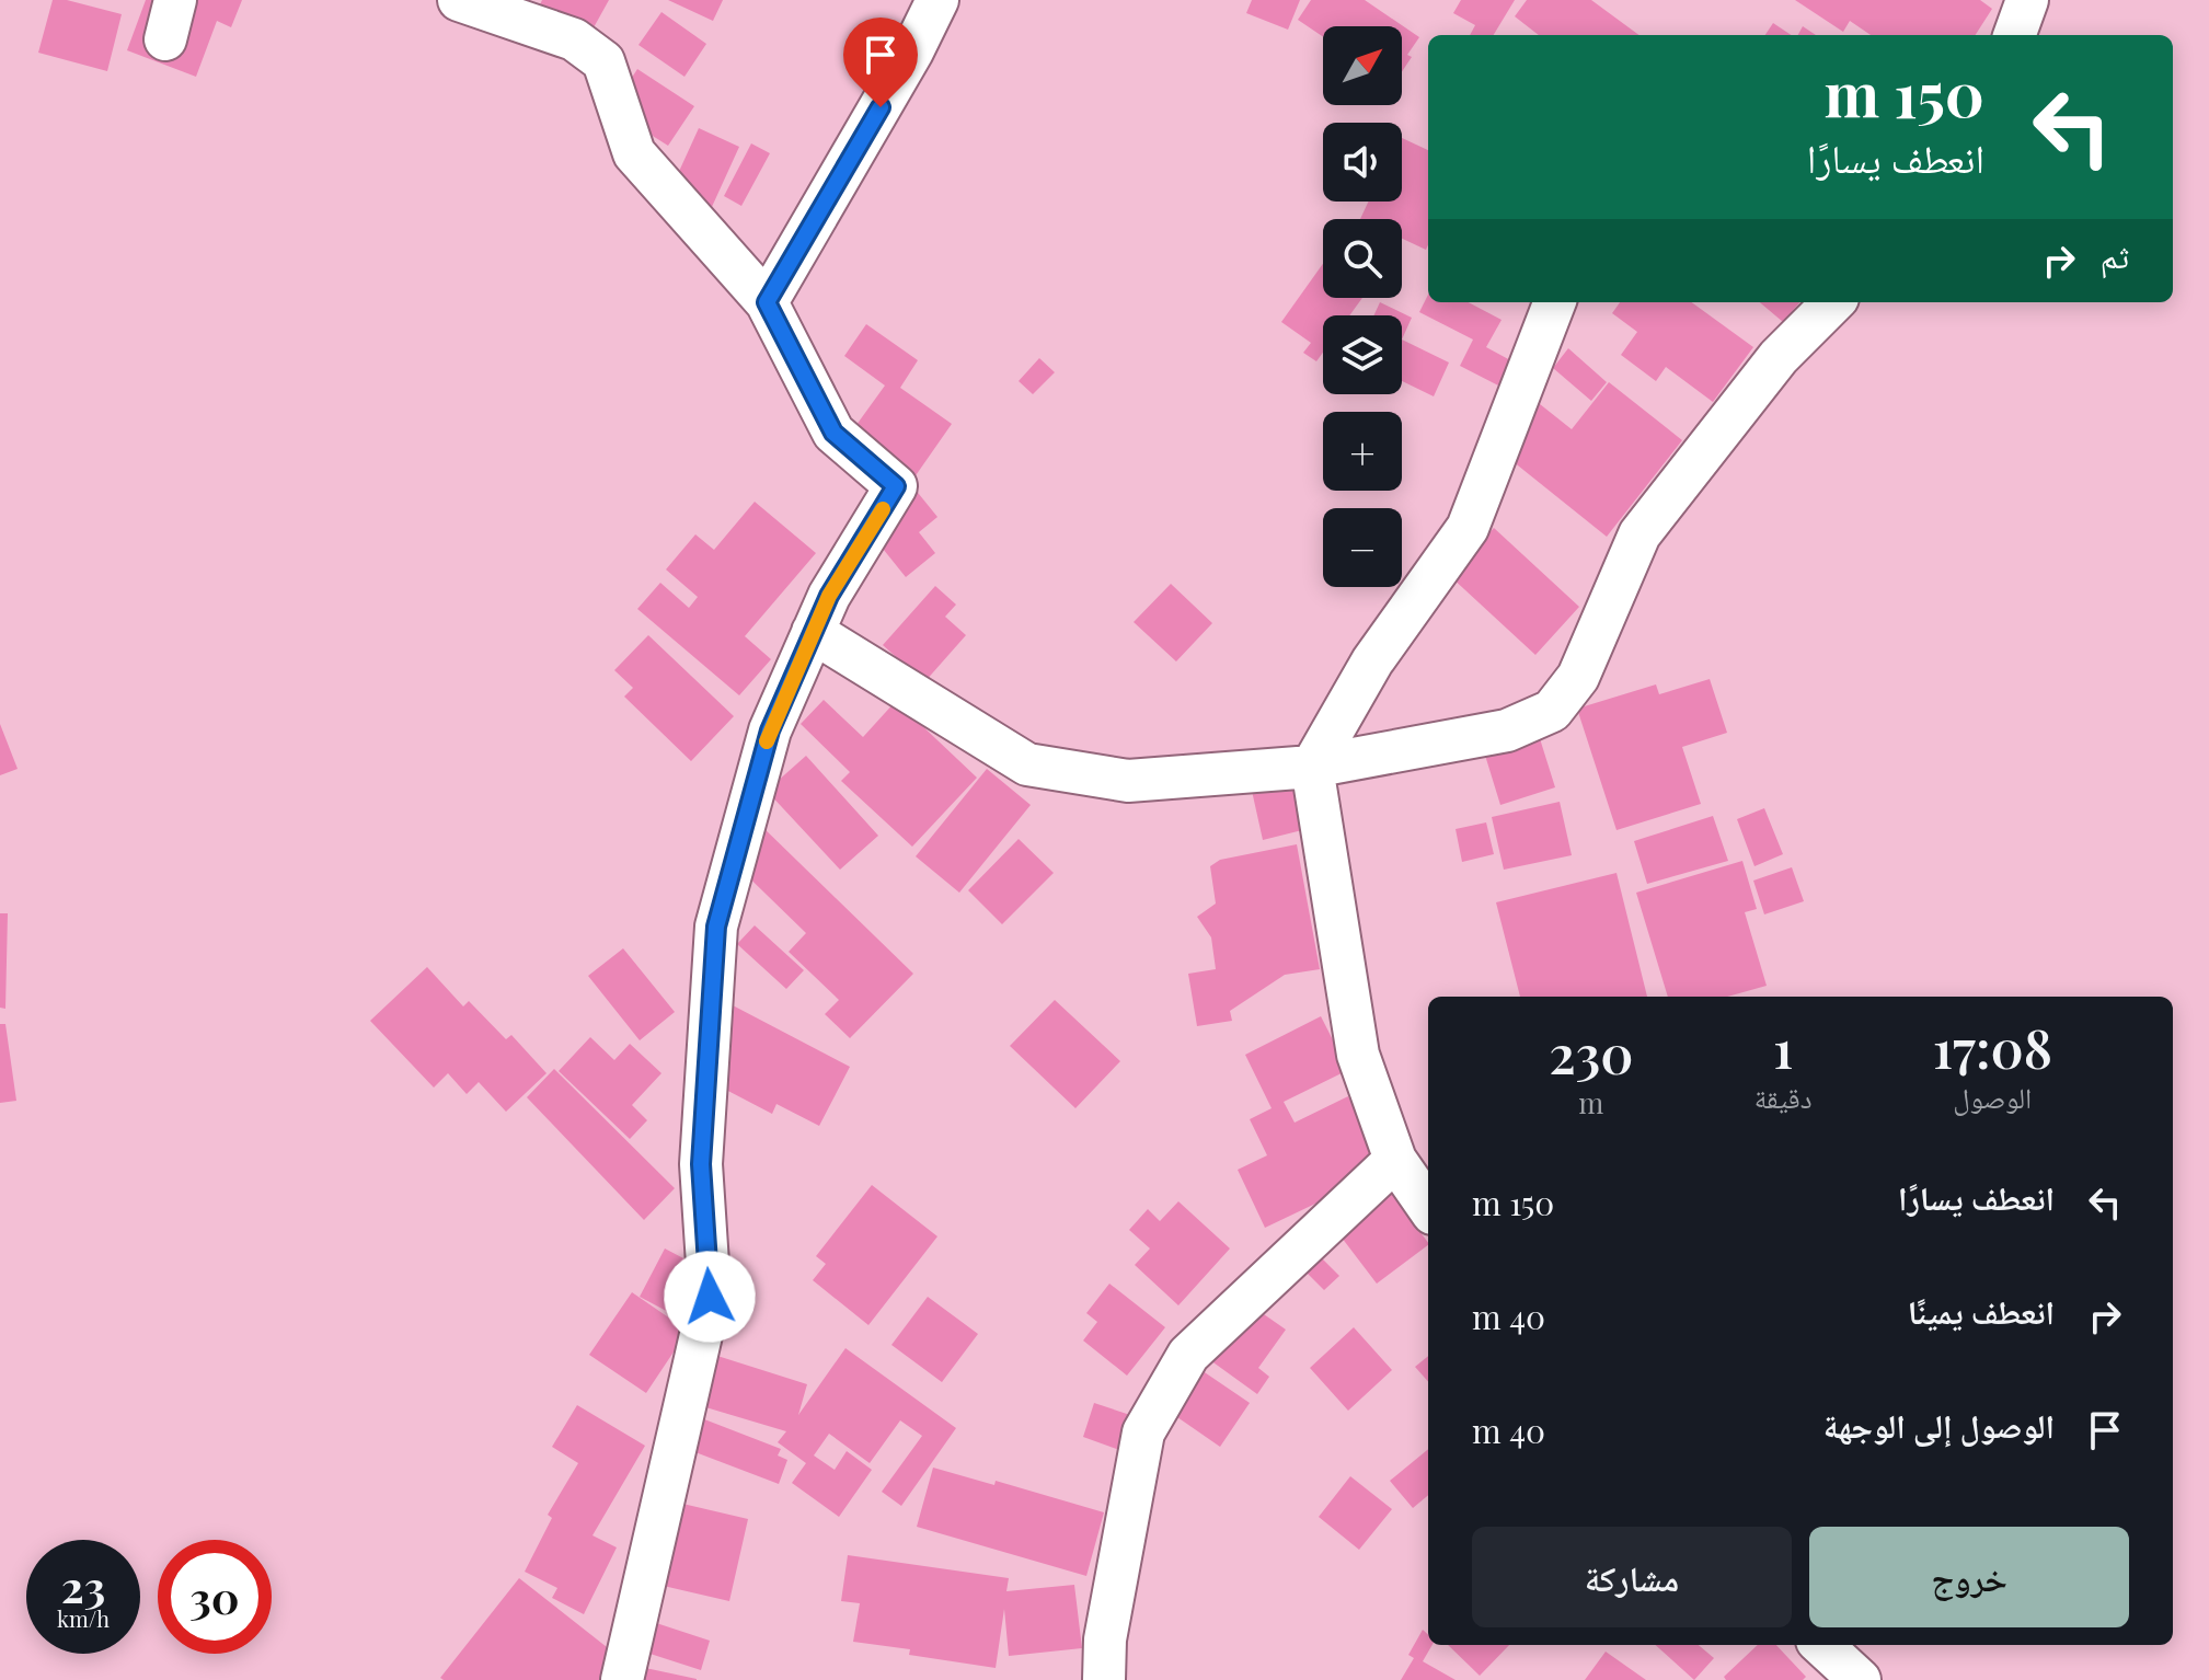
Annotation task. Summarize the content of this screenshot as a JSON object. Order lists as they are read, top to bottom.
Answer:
{
  "north": "top right",
  "page": {
    "map_buttons": ["+", "−"],
    "turn": ["150 m", "انعطف يسارًا"],
    "then": "ثم",
    "eta": [
      "17:08",
      "الوصول",
      "1",
      "دقيقة",
      "230",
      "m"
    ],
    "list": [
      {
        "name": "انعطف يسارًا",
        "value": "150 m"
      },
      {
        "name": "انعطف يمينًا",
        "value": "40 m"
      },
      {
        "name": "الوصول إلى الوجهة",
        "value": "40 m"
      }
    ],
    "buttons": ["خروج", "مشاركة"],
    "speed": "23 km/h",
    "limit": "30"
  }
}
